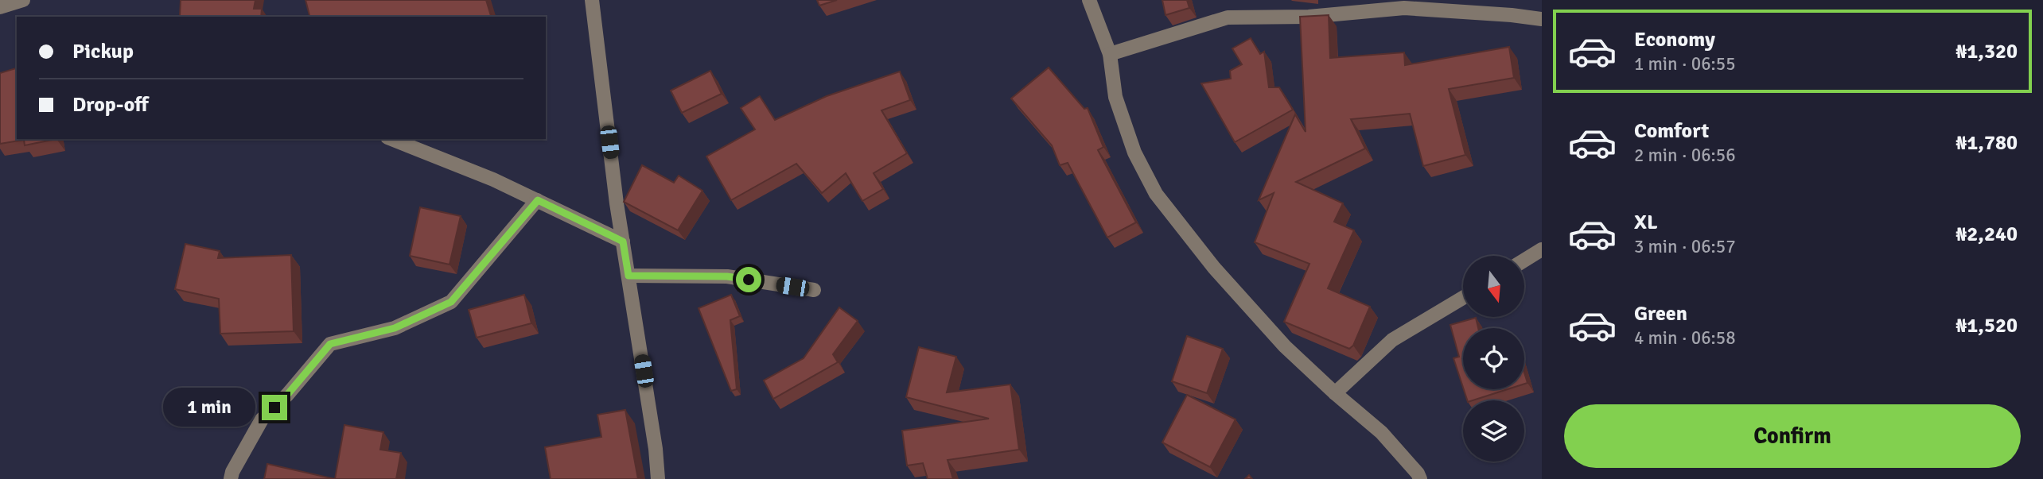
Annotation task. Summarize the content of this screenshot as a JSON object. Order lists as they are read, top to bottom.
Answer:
{
  "north": "bottom",
  "page": {
    "list": [
      {
        "name": "Economy",
        "note": "1 min · 06:55",
        "value": "₦1,320"
      },
      {
        "name": "Comfort",
        "note": "2 min · 06:56",
        "value": "₦1,780"
      },
      {
        "name": "XL",
        "note": "3 min · 06:57",
        "value": "₦2,240"
      },
      {
        "name": "Green",
        "note": "4 min · 06:58",
        "value": "₦1,520"
      }
    ],
    "banner": ["Pickup", "Drop-off"],
    "bubble": "1 min",
    "buttons": "Confirm"
  }
}
